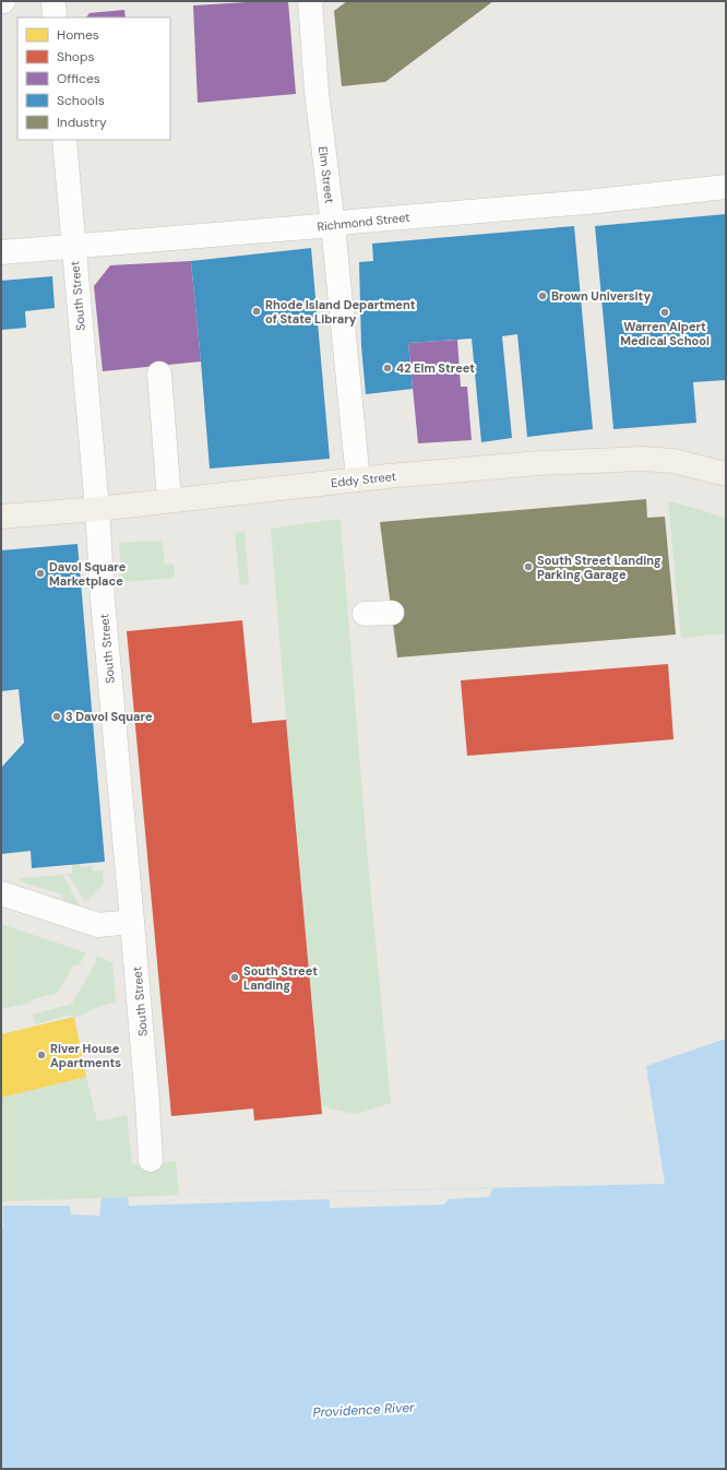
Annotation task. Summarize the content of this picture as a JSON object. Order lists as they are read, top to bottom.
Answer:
{
  "streets": {
    "main road": ["Eddy Street"],
    "street": ["Elm Street", "Richmond Street", "South Street"]
  },
  "crossings": [
    ["Elm Street", "Richmond Street"],
    ["Elm Street", "Eddy Street"],
    ["Richmond Street", "South Street"],
    ["South Street", "Eddy Street"]
  ],
  "water": ["Providence River"],
  "places": [
    "Brown University",
    "Rhode Island Department of State Library",
    "Warren Alpert Medical School",
    "42 Elm Street",
    "South Street Landing Parking Garage",
    "Davol Square Marketplace",
    "3 Davol Square",
    "South Street Landing",
    "River House Apartments"
  ],
  "legend": [
    "Homes",
    "Shops",
    "Offices",
    "Schools",
    "Industry"
  ]
}
